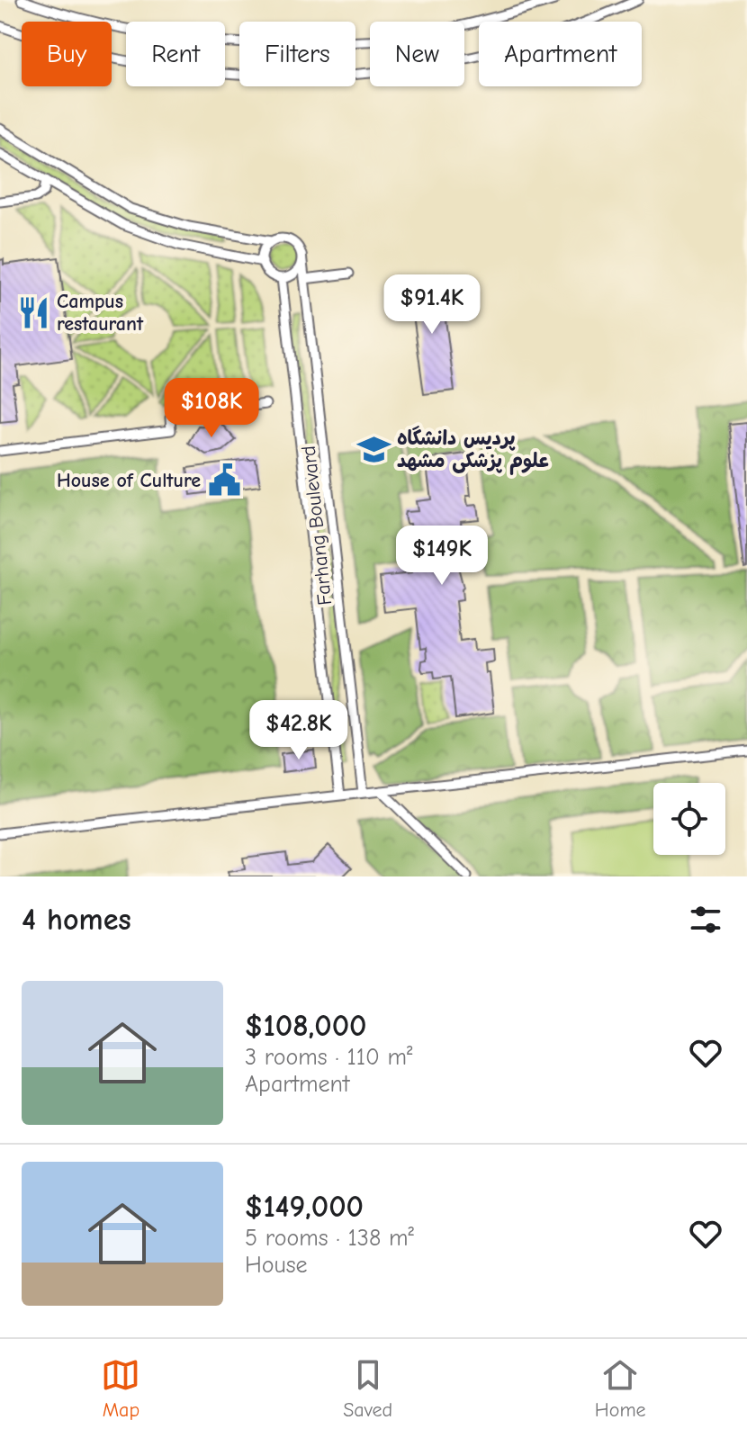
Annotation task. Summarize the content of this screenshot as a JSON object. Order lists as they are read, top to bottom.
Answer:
{
  "streets": {
    "lane": ["Farhang Boulevard"]
  },
  "places": {
    "restaurant": ["Campus restaurant"],
    "school or university": ["پردیس دانشگاه علوم پزشکی مشهد"],
    "public building": ["House of Culture"]
  },
  "page": {
    "chip": [
      "Buy",
      "Rent",
      "Filters",
      "New",
      "Apartment"
    ],
    "price": [
      "$91.4K",
      "$108K",
      "$149K",
      "$42.8K"
    ],
    "heading": "4 homes",
    "list": [
      {
        "name": "$108,000",
        "note": "3 rooms · 110 m² · Apartment"
      },
      {
        "name": "$149,000",
        "note": "5 rooms · 138 m² · House"
      }
    ],
    "tabs": ["Map", "Saved", "Home"]
  }
}
